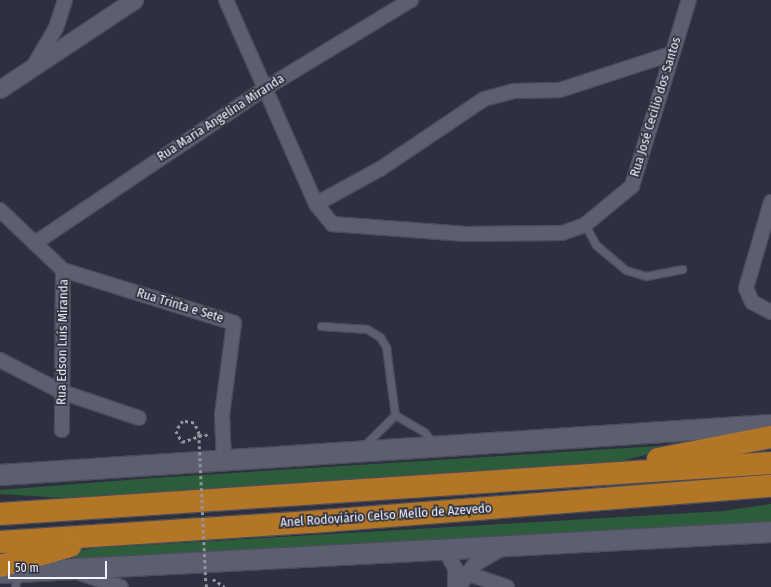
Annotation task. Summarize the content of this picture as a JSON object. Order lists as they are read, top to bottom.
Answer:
{
  "streets": {
    "highway": ["Anel Rodoviário Celso Mello de Azevedo"],
    "street": [
      "Rua José Cecílio dos Santos",
      "Rua Maria Angelina Miranda",
      "Rua Trinta e Sete",
      "Rua Edson Luís Miranda"
    ]
  },
  "crossings": [
    ["Rua Maria Angelina Miranda", "Rua Edson Luís Miranda"],
    ["Rua Trinta e Sete", "Rua Edson Luís Miranda"]
  ],
  "scale_bar": "50 m"
}
